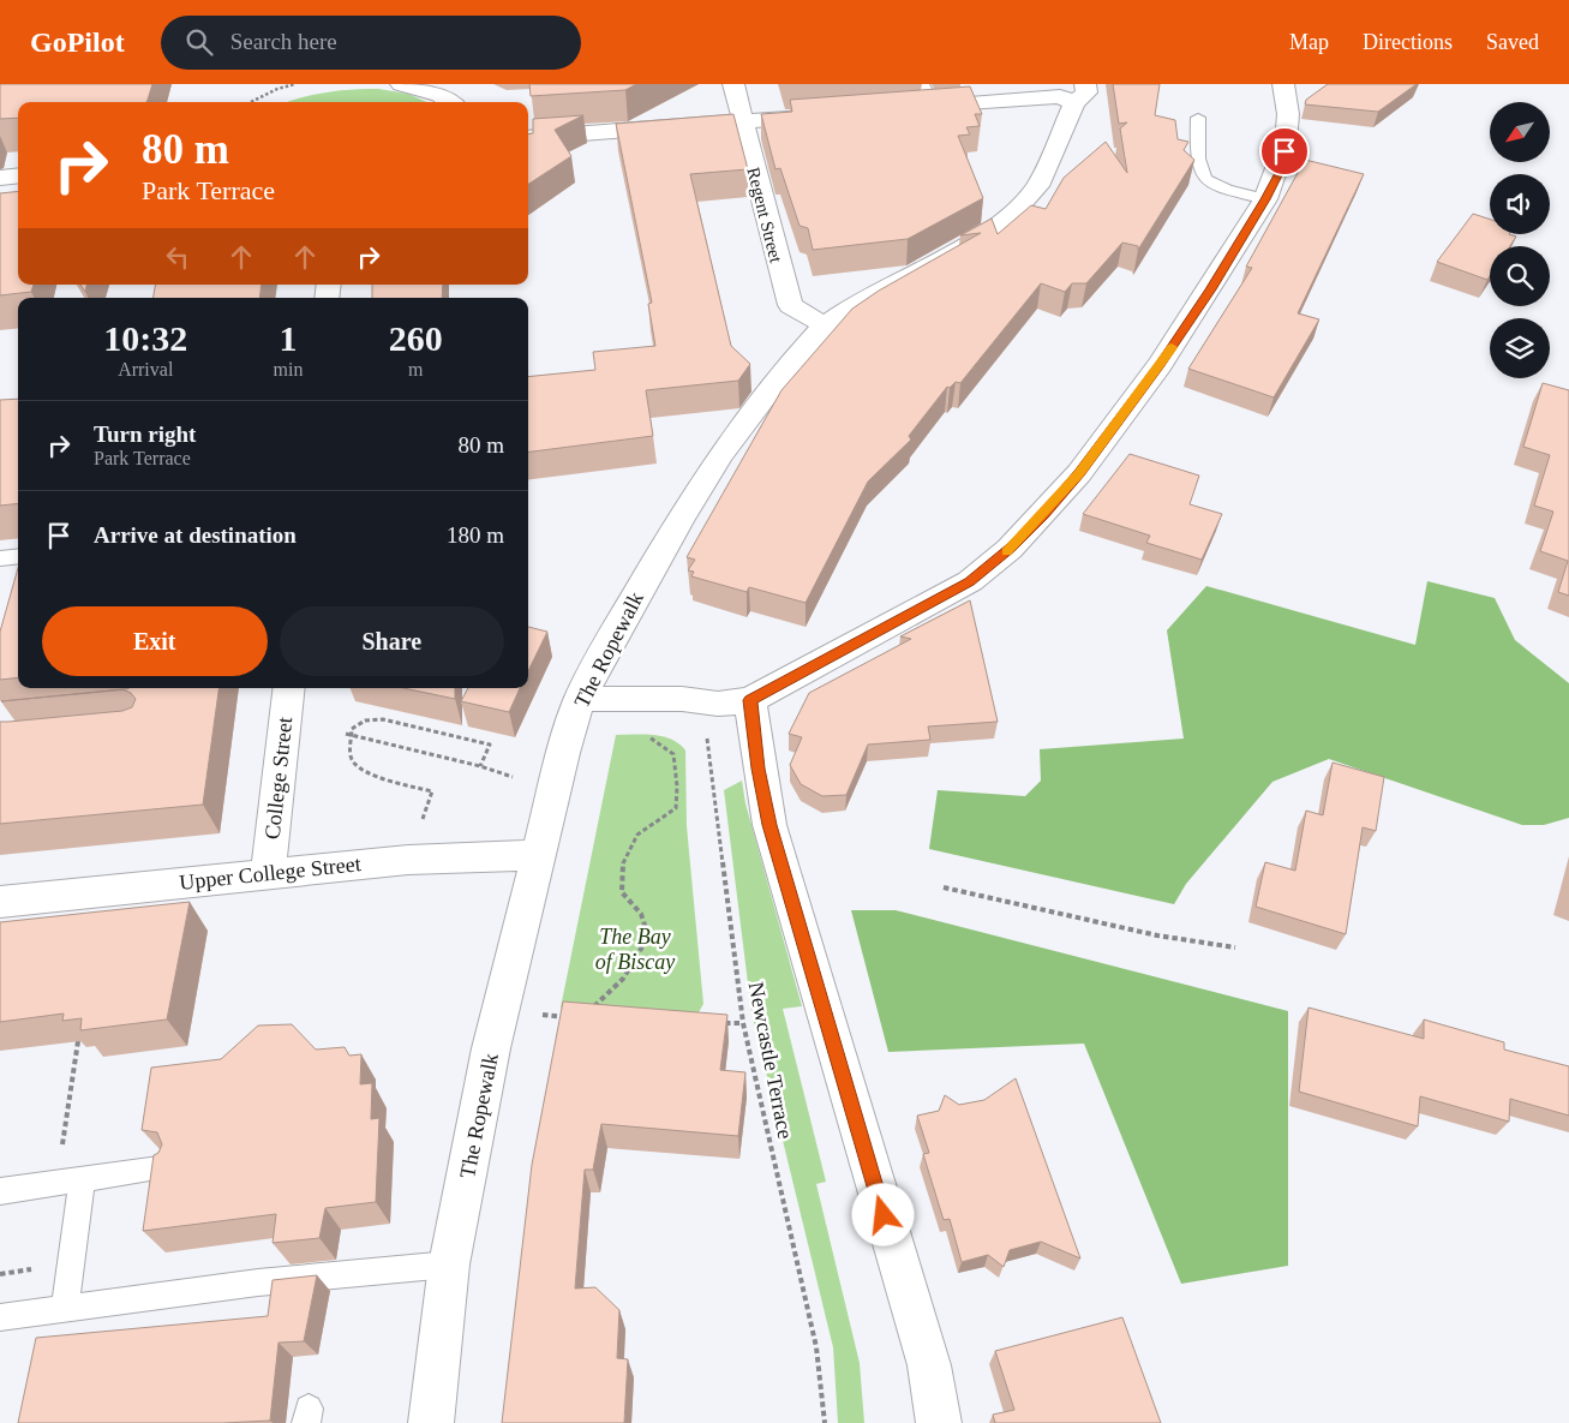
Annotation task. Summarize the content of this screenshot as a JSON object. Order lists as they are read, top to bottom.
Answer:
{
  "streets": {
    "street": [
      "Regent Street",
      "The Ropewalk",
      "College Street",
      "Upper College Street"
    ],
    "path": ["Newcastle Terrace"]
  },
  "crossings": [
    ["Regent Street", "The Ropewalk"],
    ["The Ropewalk", "Upper College Street"],
    ["College Street", "Upper College Street"]
  ],
  "parks": ["The Bay of Biscay"],
  "north": "bottom left",
  "page": {
    "header": "GoPilot",
    "search": "Search here",
    "nav": ["Map", "Directions", "Saved"],
    "turn": ["80 m", "Park Terrace"],
    "eta": [
      "10:32",
      "Arrival",
      "1",
      "min",
      "260",
      "m"
    ],
    "list": [
      {
        "name": "Turn right",
        "note": "Park Terrace",
        "value": "80 m"
      },
      {
        "name": "Arrive at destination",
        "value": "180 m"
      }
    ],
    "buttons": ["Exit", "Share"]
  }
}
